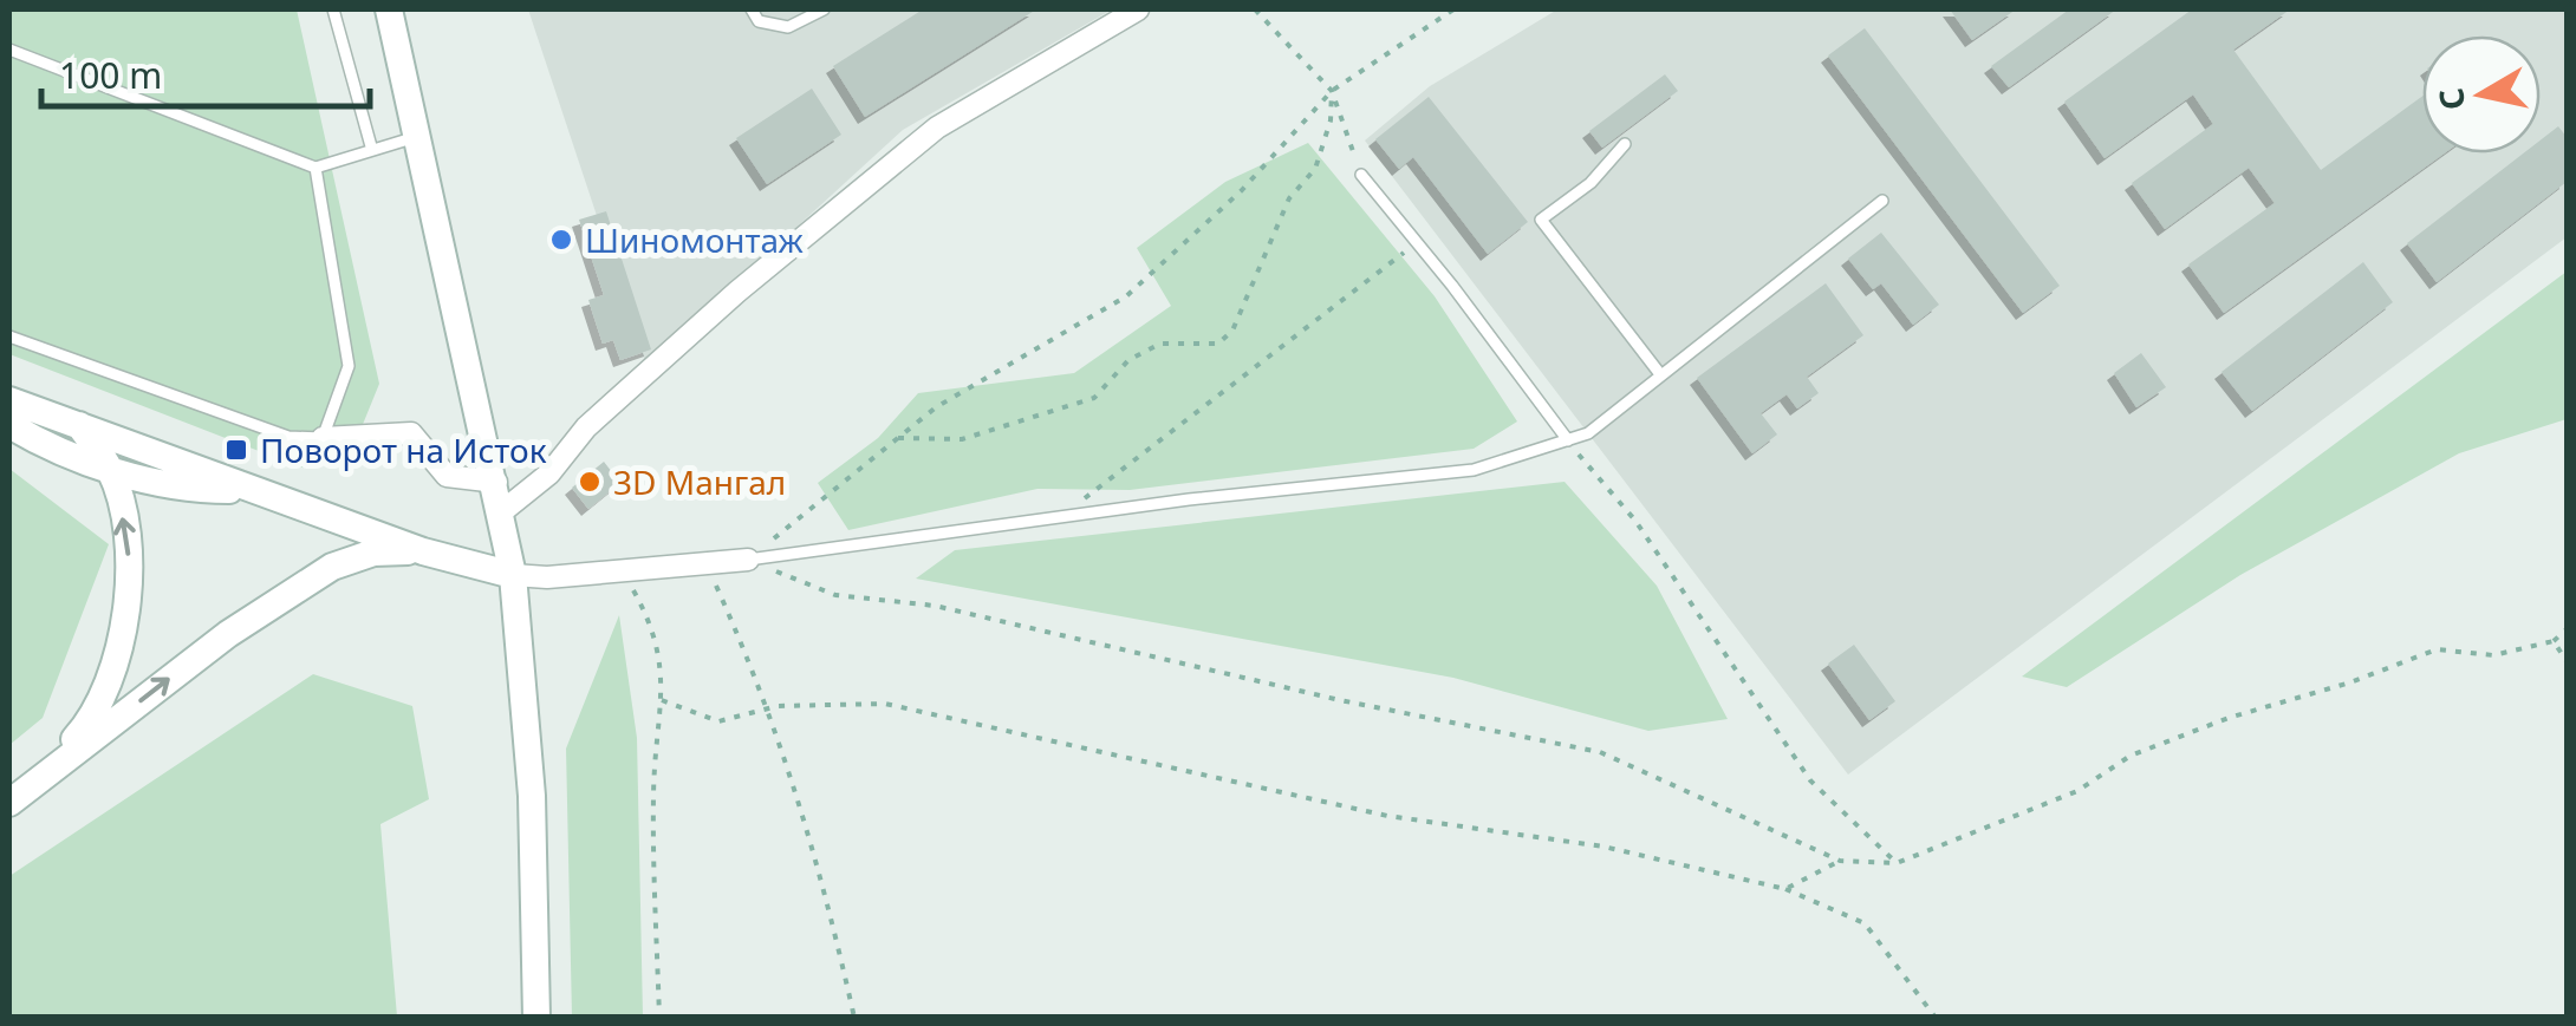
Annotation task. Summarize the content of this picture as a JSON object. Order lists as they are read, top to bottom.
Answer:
{
  "places": {
    "other": ["Шиномонтаж", "3D Мангал"],
    "transit": ["Поворот на Исток"]
  },
  "scale_bar": "100 m",
  "north": "left"
}
